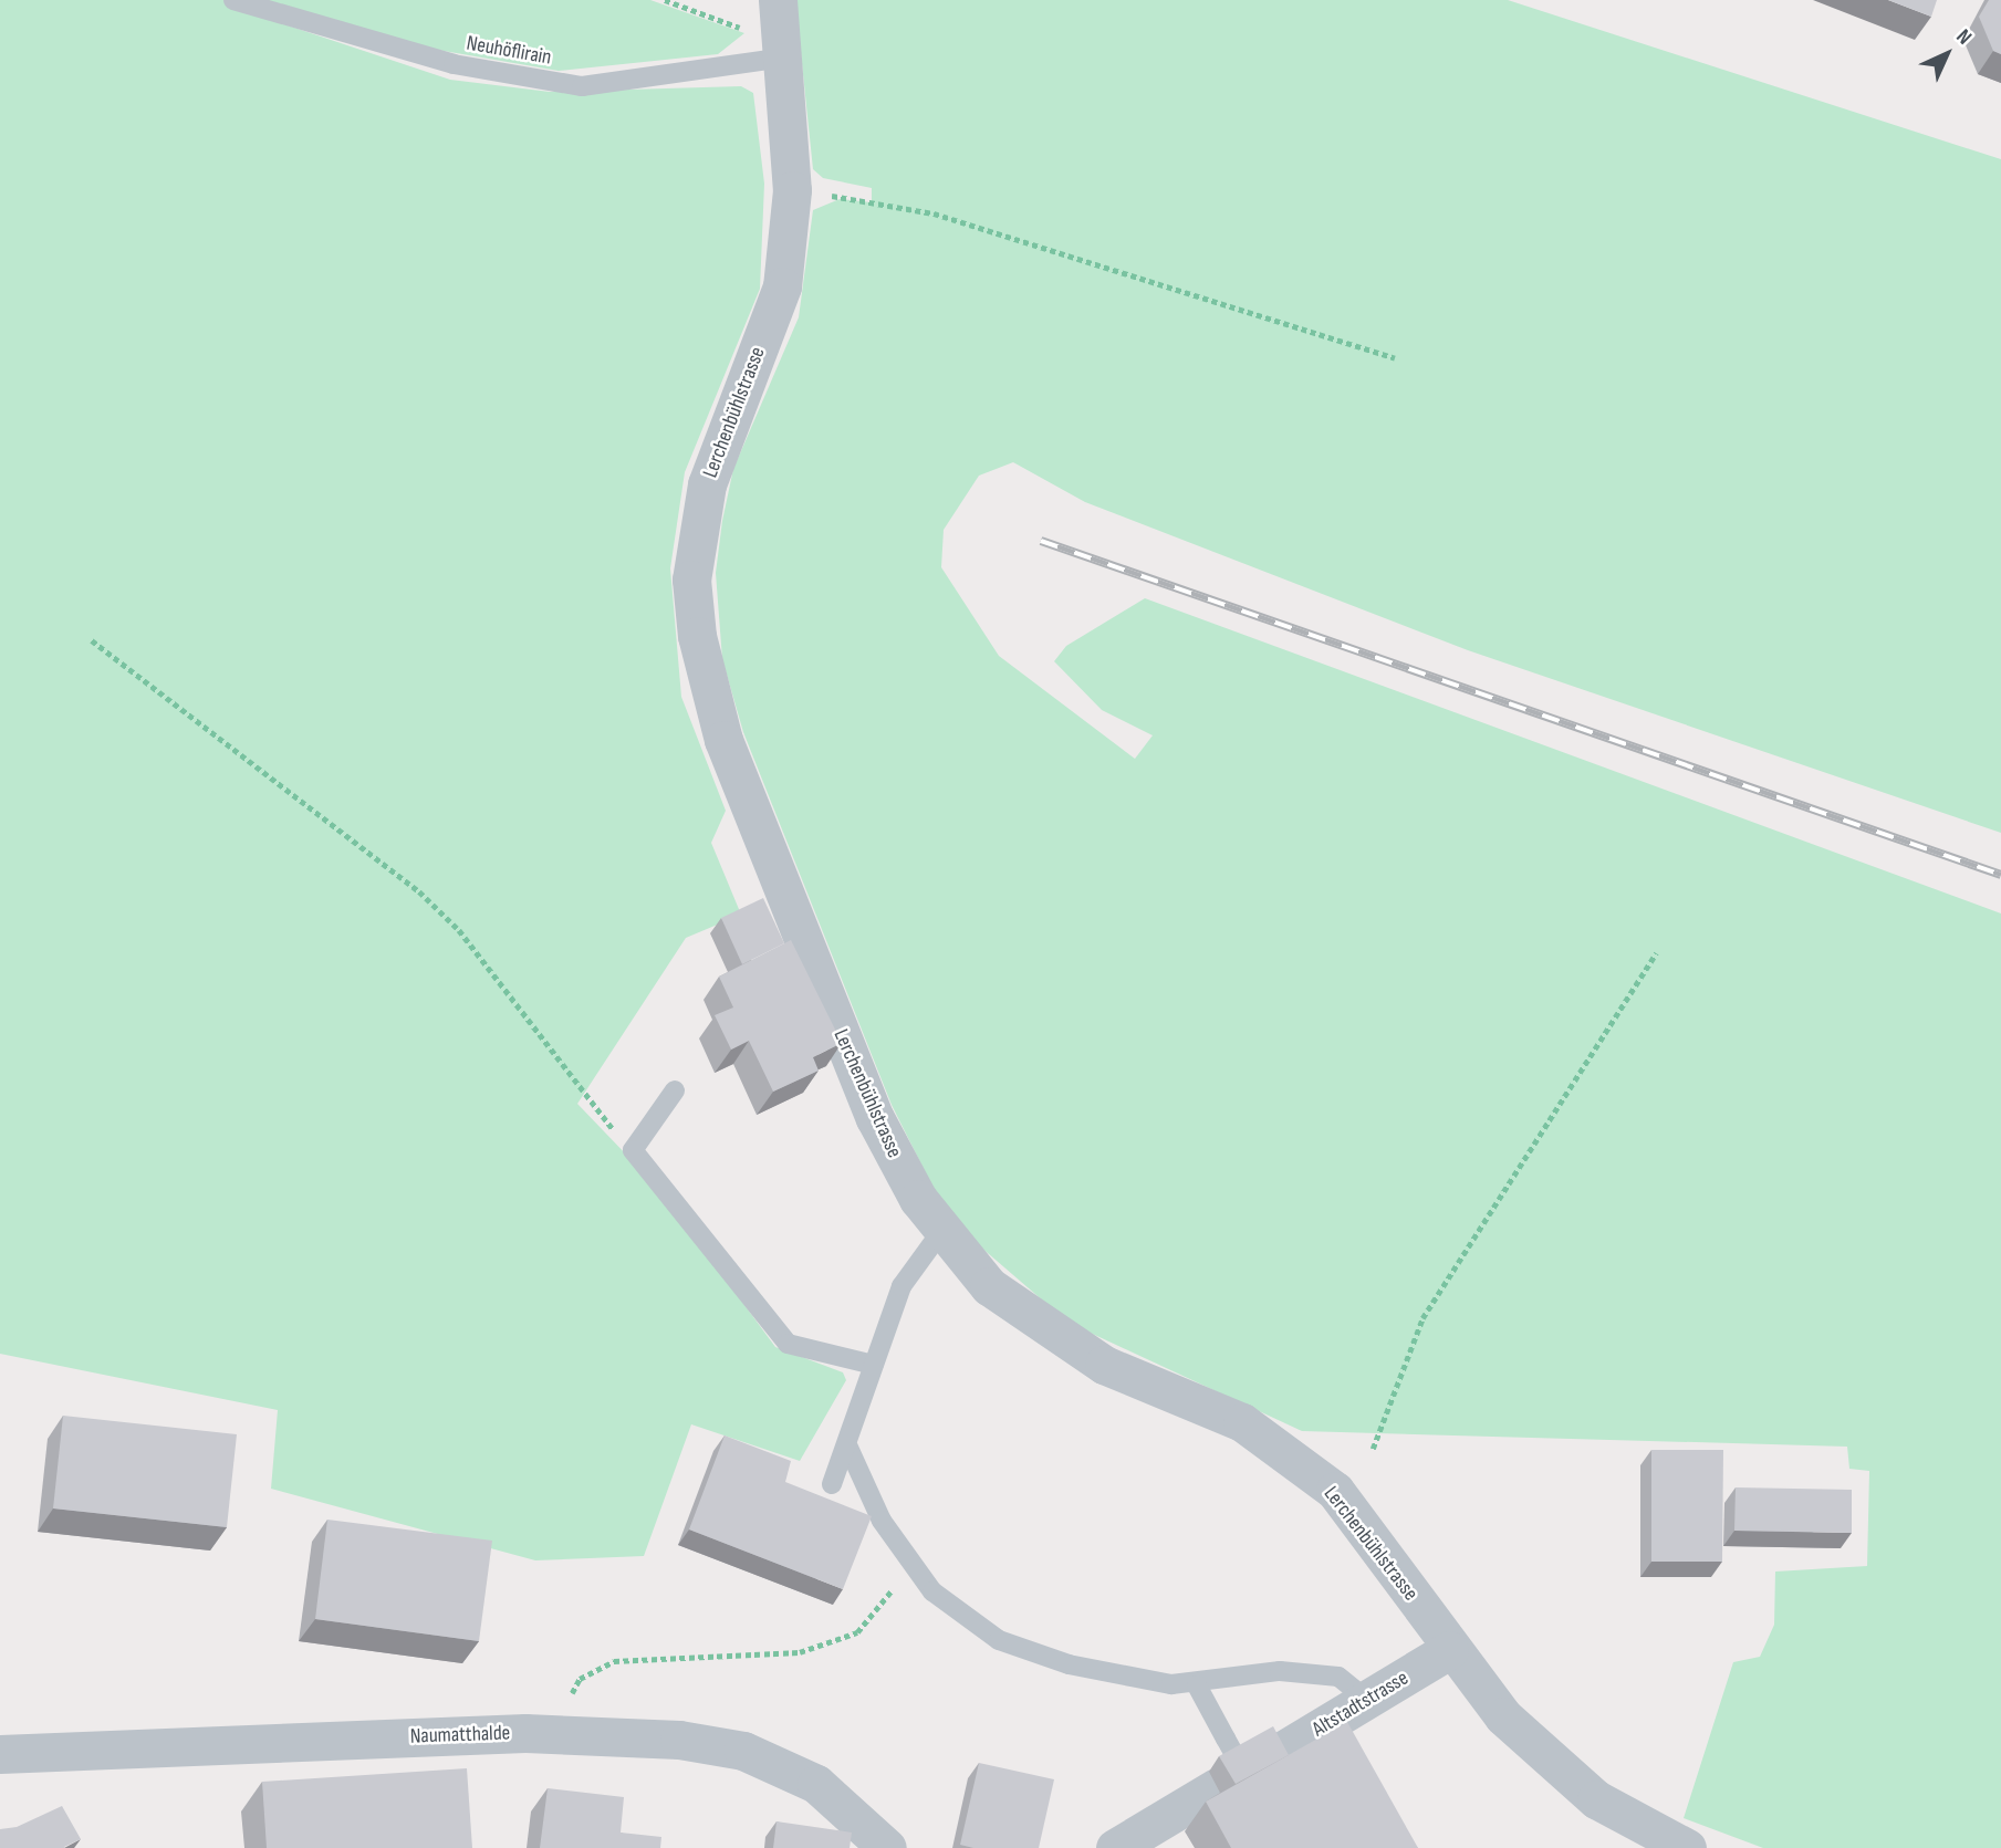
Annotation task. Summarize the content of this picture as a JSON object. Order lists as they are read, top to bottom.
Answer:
{
  "streets": {
    "street": ["Lerchenbühlstrasse", "Altstadtstrasse", "Naumatthalde"],
    "lane": ["Neuhöflirain"]
  },
  "crossings": [
    ["Neuhöflirain", "Lerchenbühlstrasse"],
    ["Lerchenbühlstrasse", "Altstadtstrasse"]
  ],
  "north": "top right"
}
